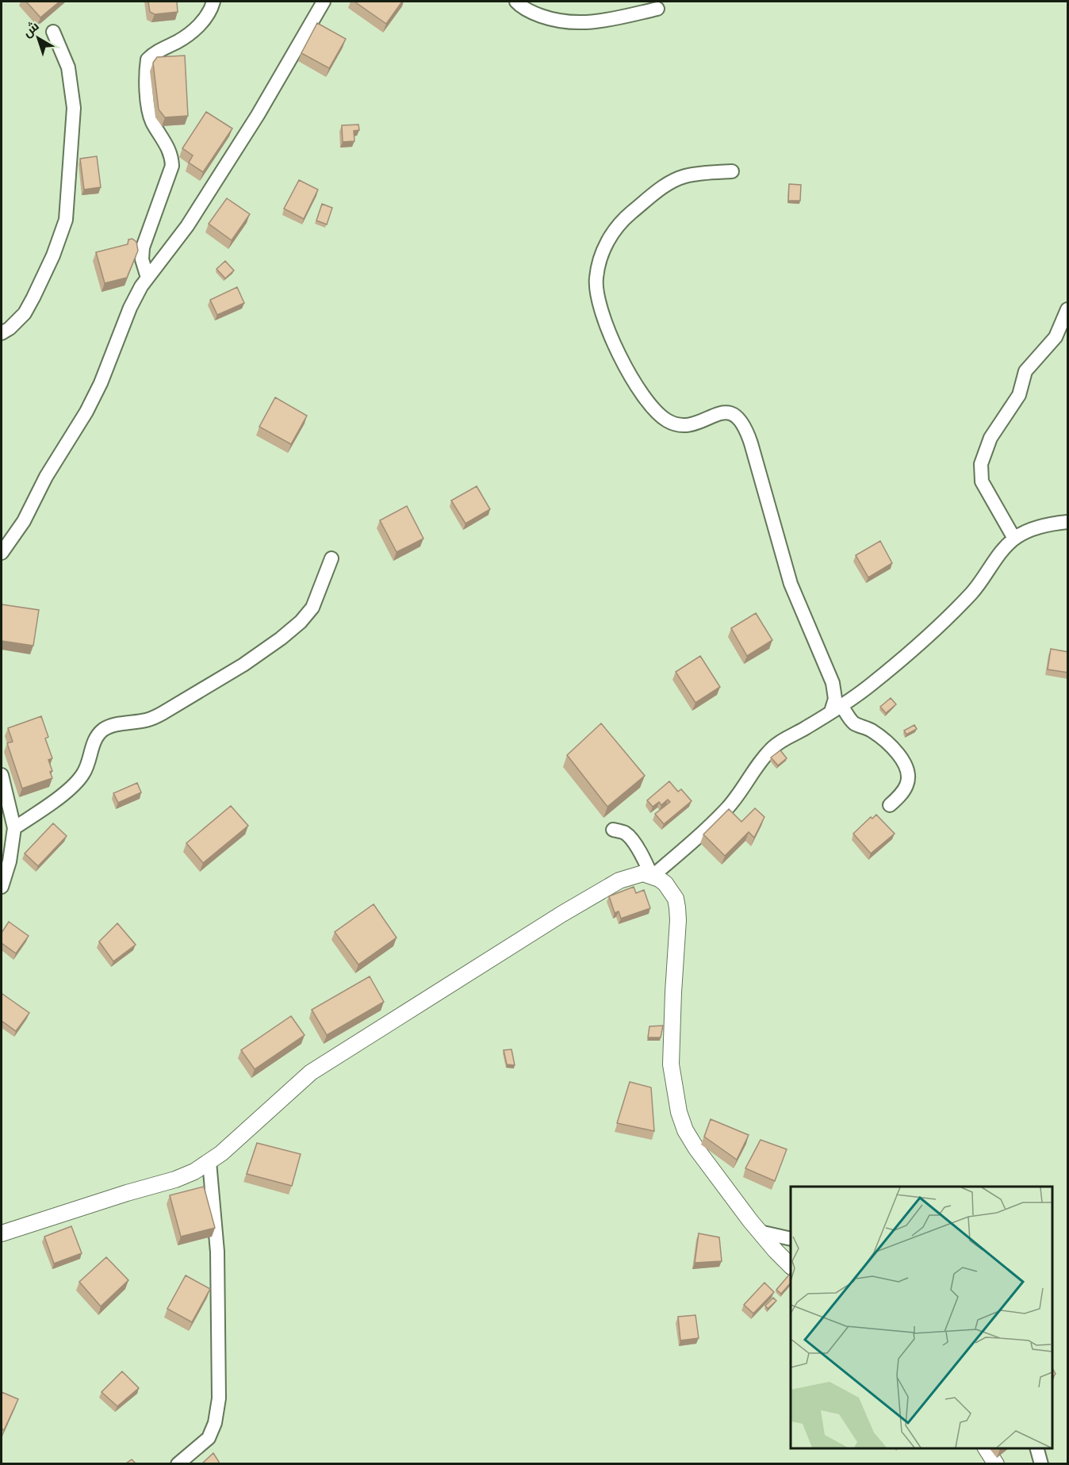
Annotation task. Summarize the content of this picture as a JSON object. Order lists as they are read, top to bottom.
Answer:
{
  "north": "top left"
}
